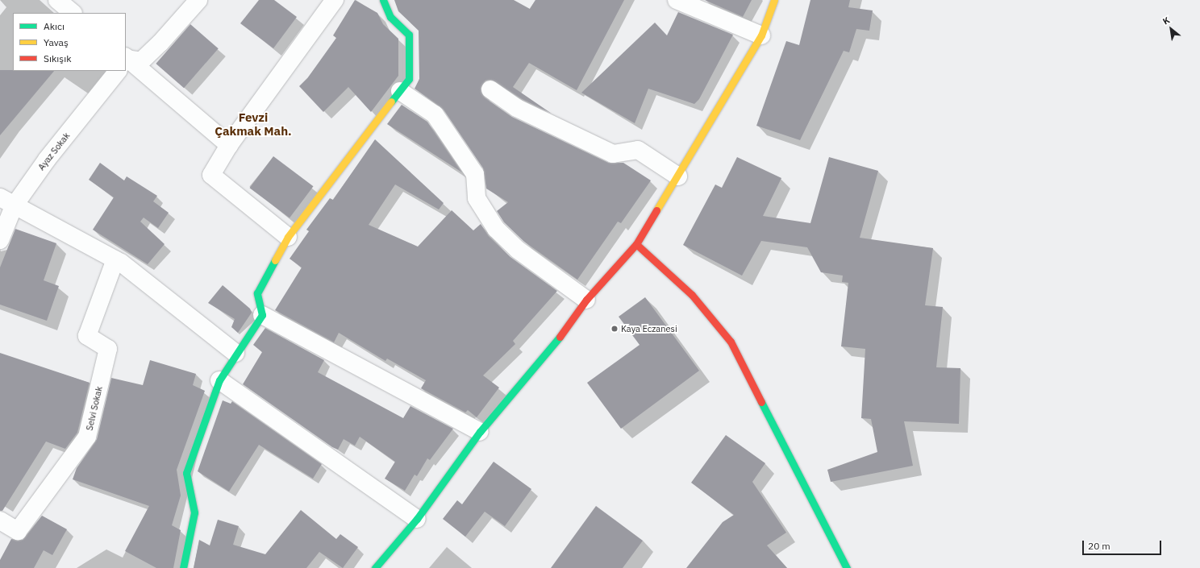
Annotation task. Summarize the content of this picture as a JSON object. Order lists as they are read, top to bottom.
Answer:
{
  "streets": {
    "street": ["Ayaz Sokak", "Selvi Sokak"]
  },
  "districts": ["Fevzi Çakmak Mah."],
  "places": ["Kaya Eczanesi"],
  "legend": ["Akıcı", "Yavaş", "Sıkışık"],
  "scale_bar": "20 m",
  "north": "top left"
}
